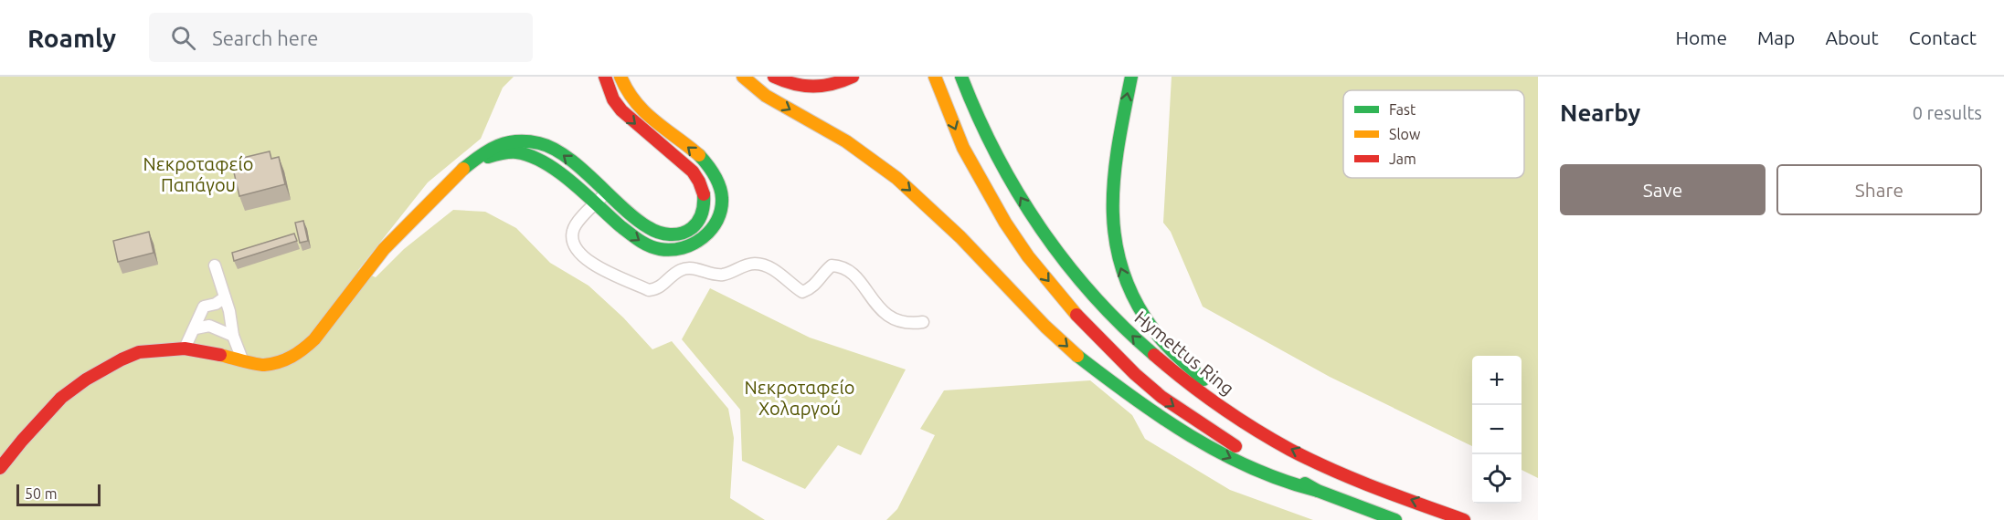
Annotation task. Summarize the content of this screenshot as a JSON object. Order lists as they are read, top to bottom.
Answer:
{
  "streets": {
    "main road": ["Hymettus Ring"]
  },
  "parks": ["Νεκροταφείο Παπάγου", "Νεκροταφείο Χολαργού"],
  "legend": ["Fast", "Slow", "Jam"],
  "scale_bar": "50 m",
  "page": {
    "header": "Roamly",
    "search": "Search here",
    "nav": [
      "Home",
      "Map",
      "About",
      "Contact"
    ],
    "heading": ["Nearby", "0 results"],
    "buttons": ["Save", "Share"],
    "map_buttons": ["+", "−"],
    "scale": "50 m"
  }
}
